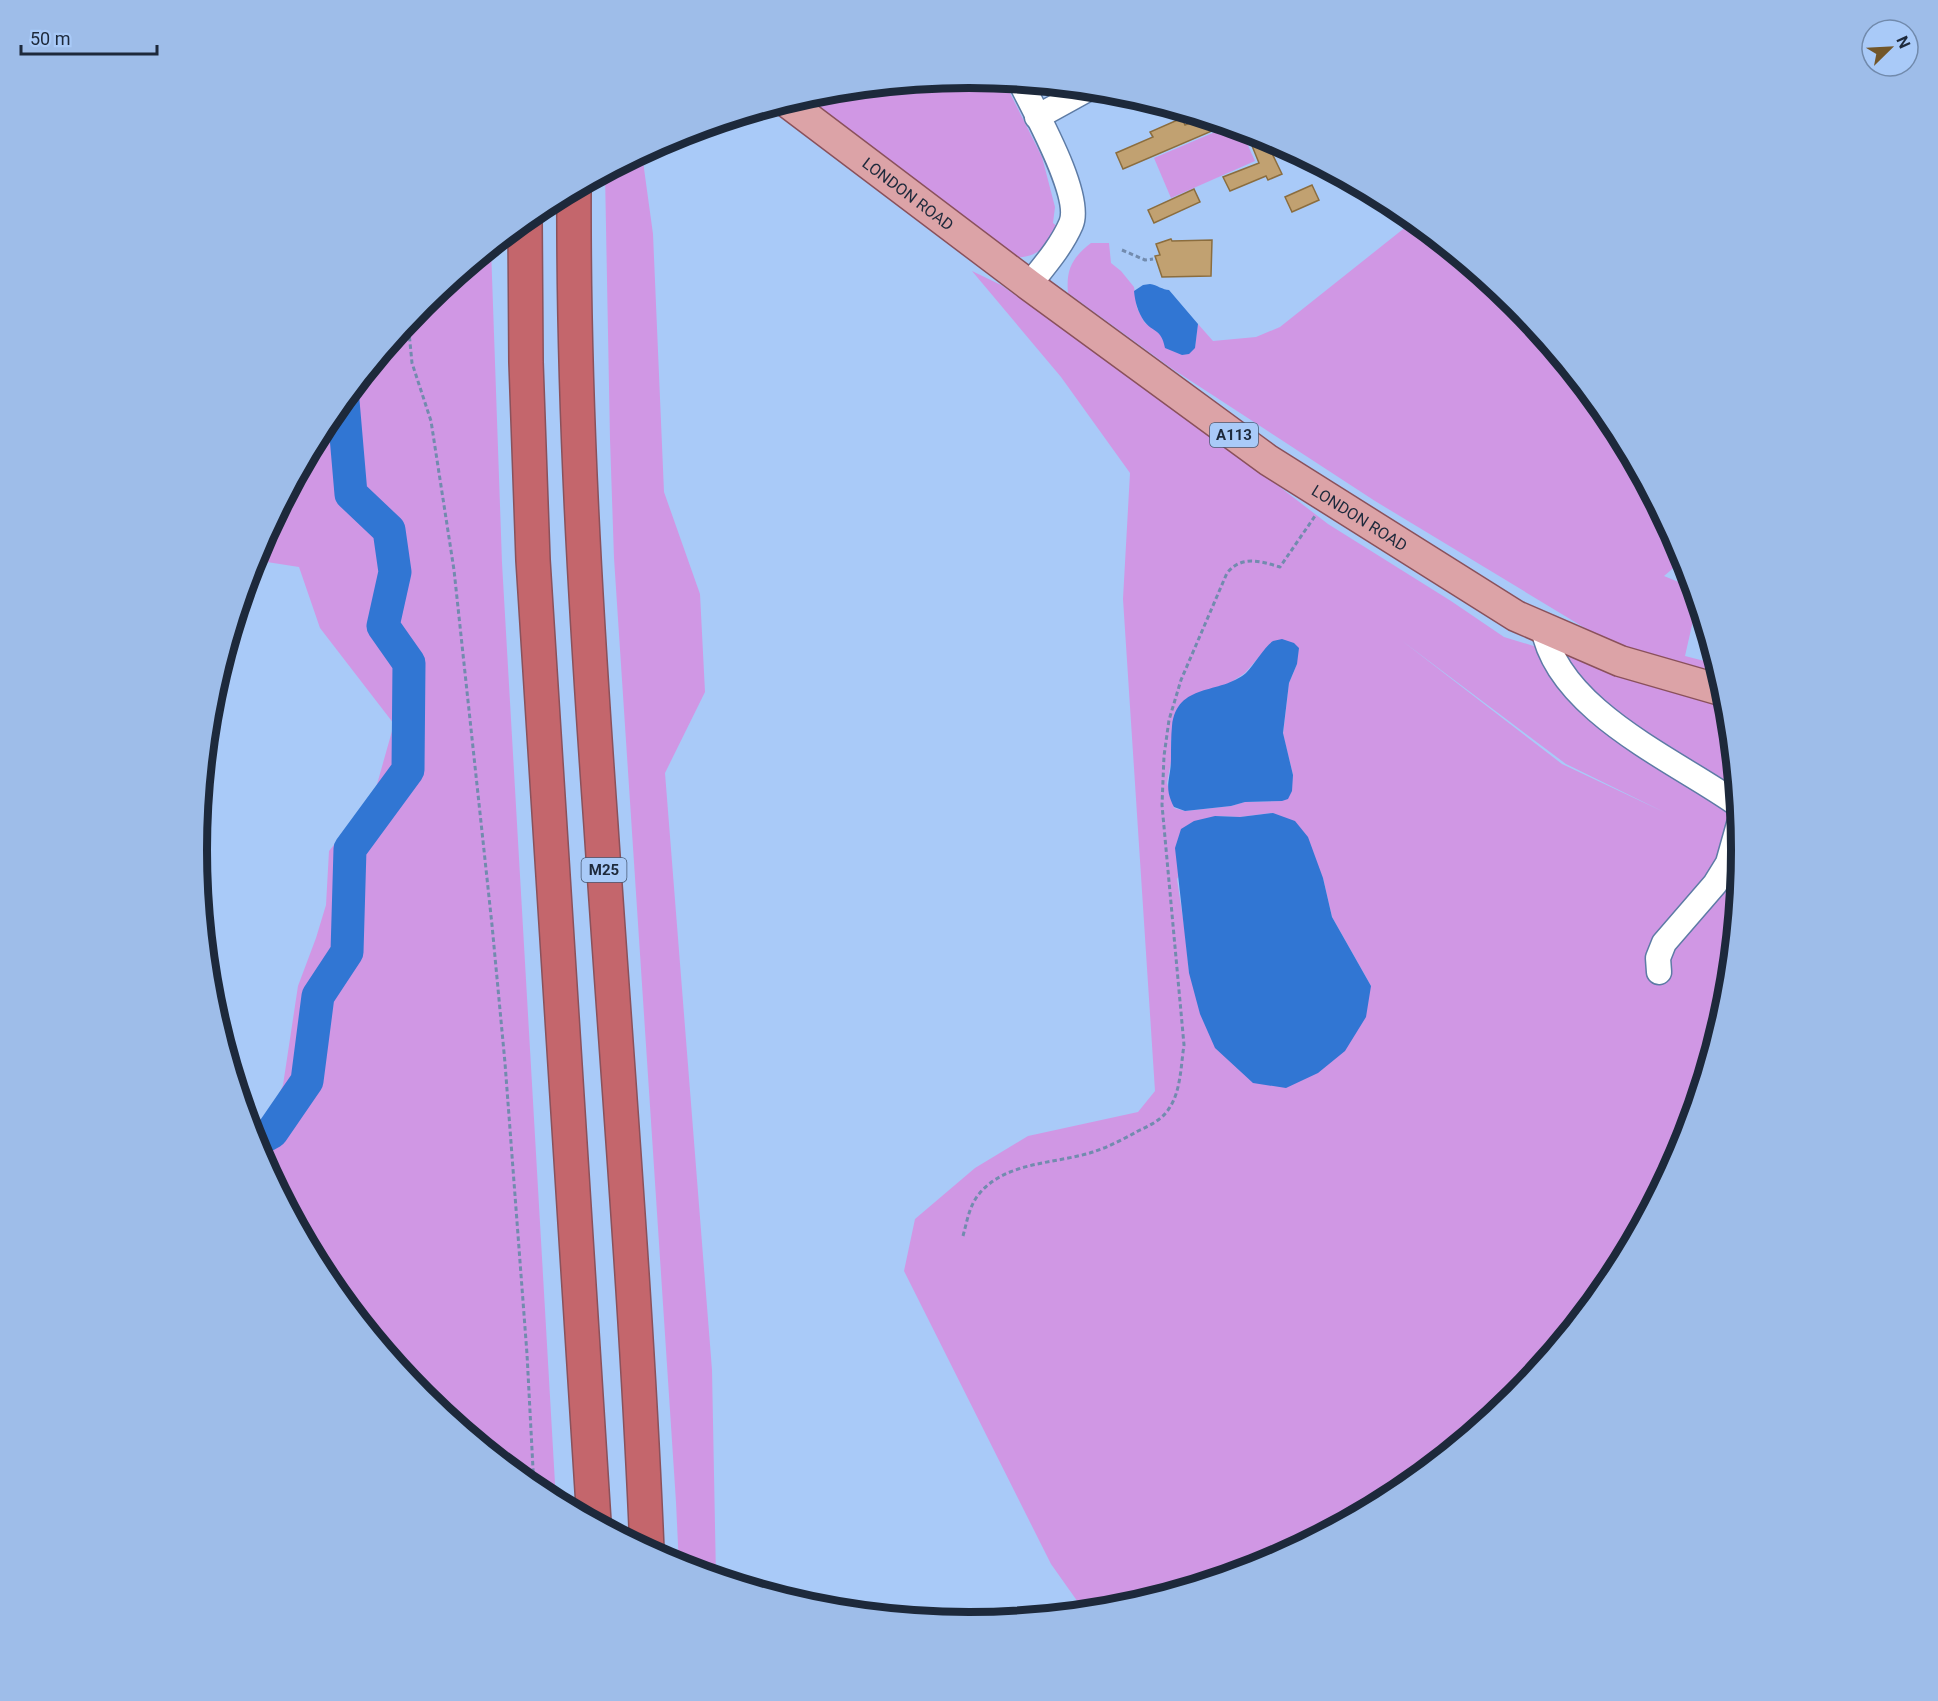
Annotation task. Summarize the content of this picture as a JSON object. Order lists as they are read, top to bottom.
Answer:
{
  "streets": {
    "highway": ["M25"],
    "main road": ["LONDON ROAD", "A113"]
  },
  "scale_bar": "50 m",
  "north": "top right"
}
